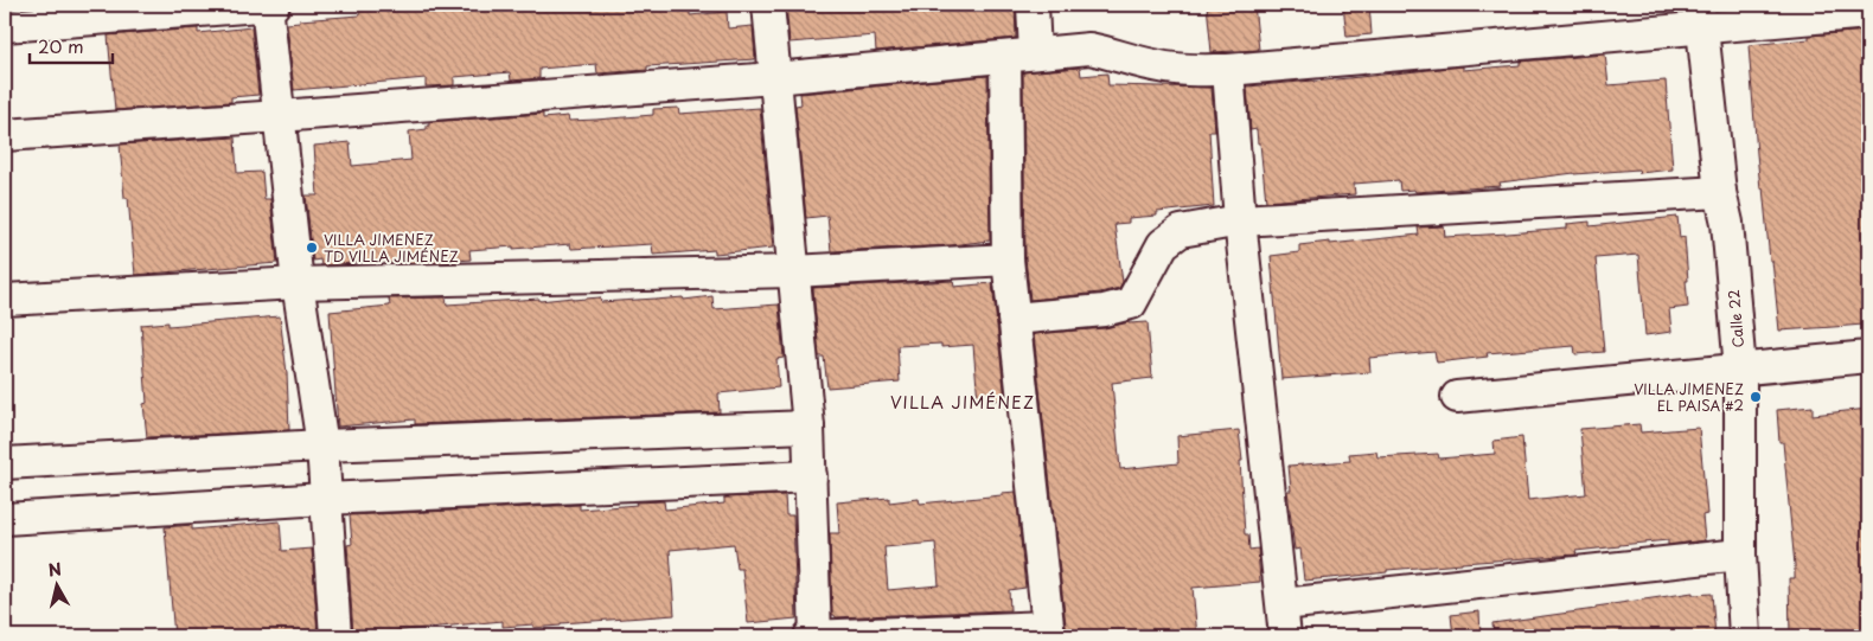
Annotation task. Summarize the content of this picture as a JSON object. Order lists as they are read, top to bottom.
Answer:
{
  "streets": {
    "street": ["Calle 22"]
  },
  "districts": ["VILLA JIMÉNEZ"],
  "places": ["VILLA JIMENEZ TD VILLA JIMÉNEZ", "VILLA JIMENEZ EL PAISA #2"],
  "scale_bar": "20 m",
  "north": "top"
}
